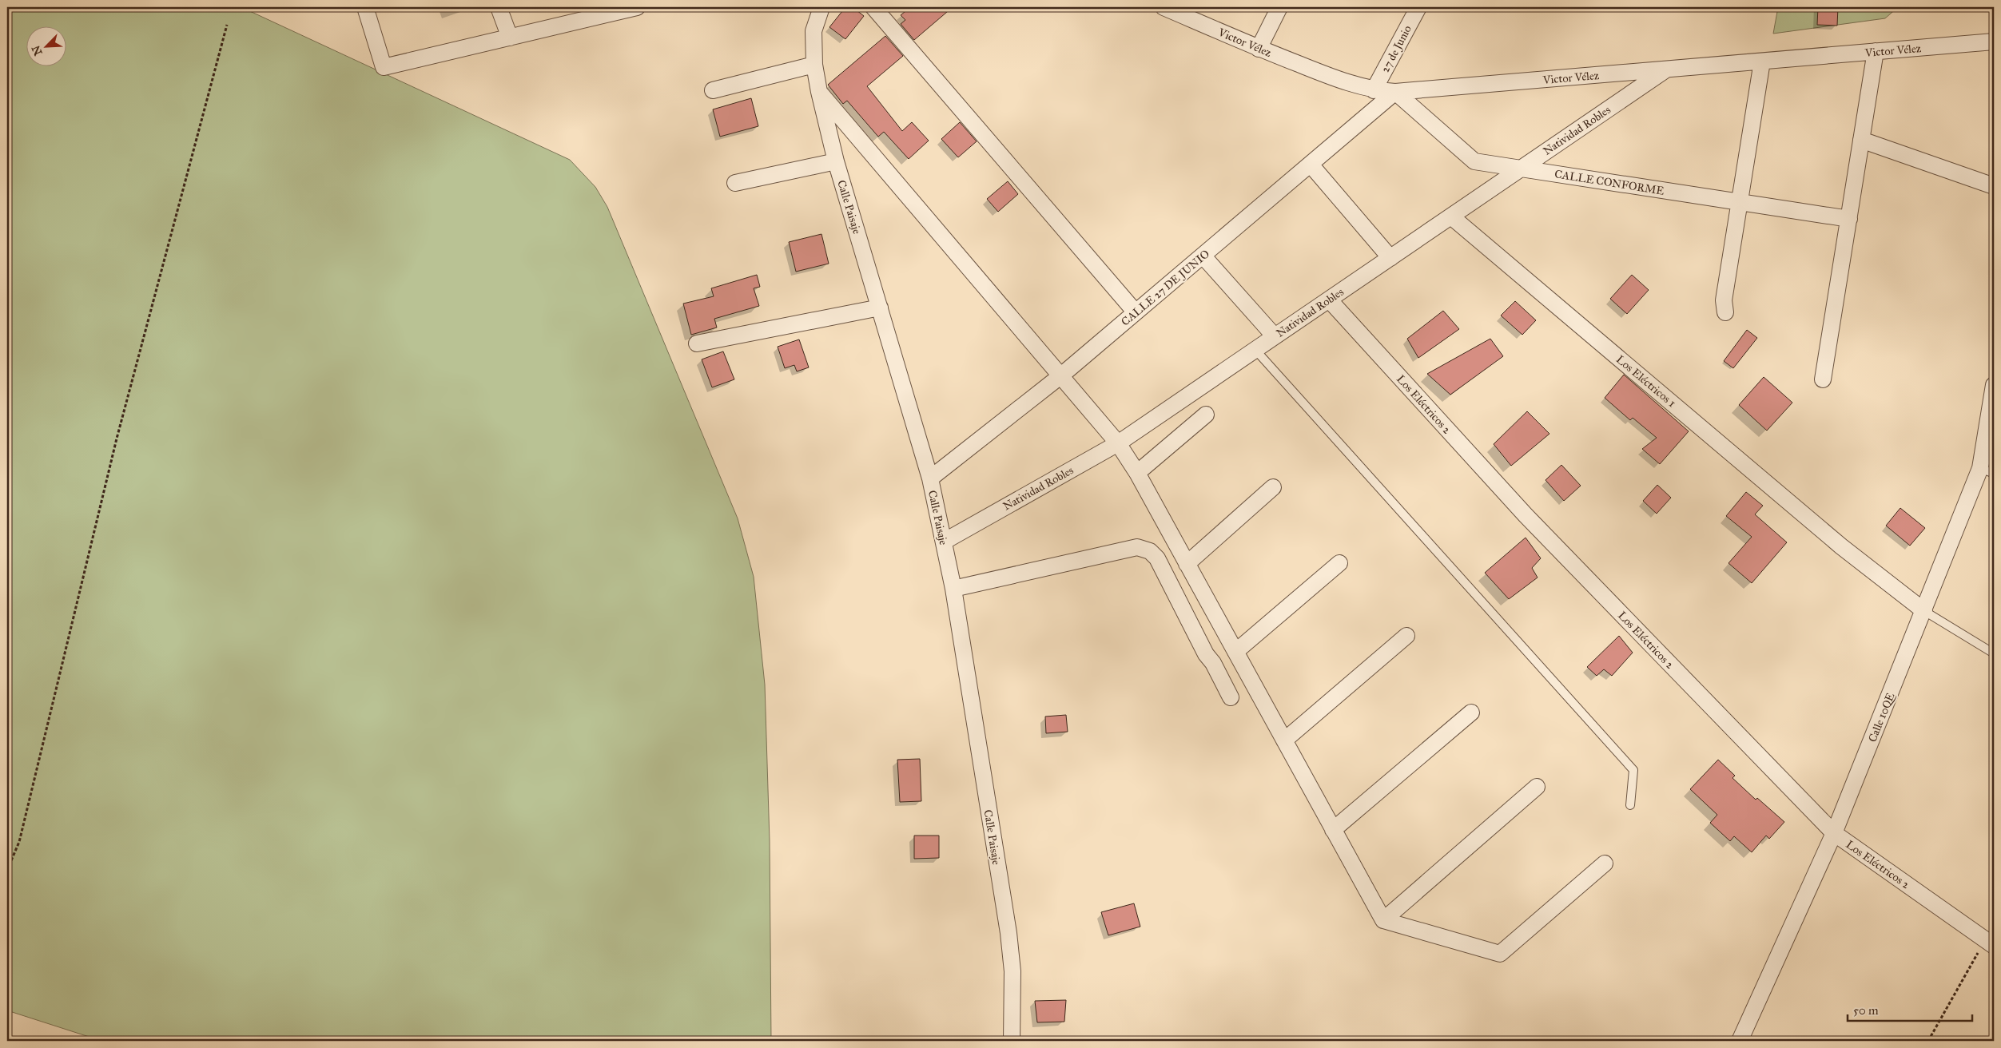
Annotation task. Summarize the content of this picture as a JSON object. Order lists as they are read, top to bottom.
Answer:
{
  "streets": {
    "street": [
      "Victor Vélez",
      "27 de Junio",
      "Natividad Robles",
      "CALLE CONFORME",
      "Calle Paisaje",
      "CALLE 27 DE JUNIO",
      "Los Eléctricos 1",
      "Los Eléctricos 2",
      "Calle 10QE"
    ]
  },
  "crossings": [
    ["Victor Vélez", "27 de Junio"],
    ["Victor Vélez", "Natividad Robles"],
    ["Victor Vélez", "CALLE CONFORME"],
    ["Victor Vélez", "CALLE 27 DE JUNIO"],
    ["Natividad Robles", "CALLE CONFORME"],
    ["Natividad Robles", "Calle Paisaje"],
    ["Natividad Robles", "Los Eléctricos 1"],
    ["Natividad Robles", "Los Eléctricos 2"],
    ["CALLE CONFORME", "CALLE 27 DE JUNIO"],
    ["Calle Paisaje", "CALLE 27 DE JUNIO"],
    ["Los Eléctricos 1", "Calle 10QE"],
    ["Los Eléctricos 2", "Calle 10QE"]
  ],
  "scale_bar": "50 m",
  "north": "bottom left"
}
